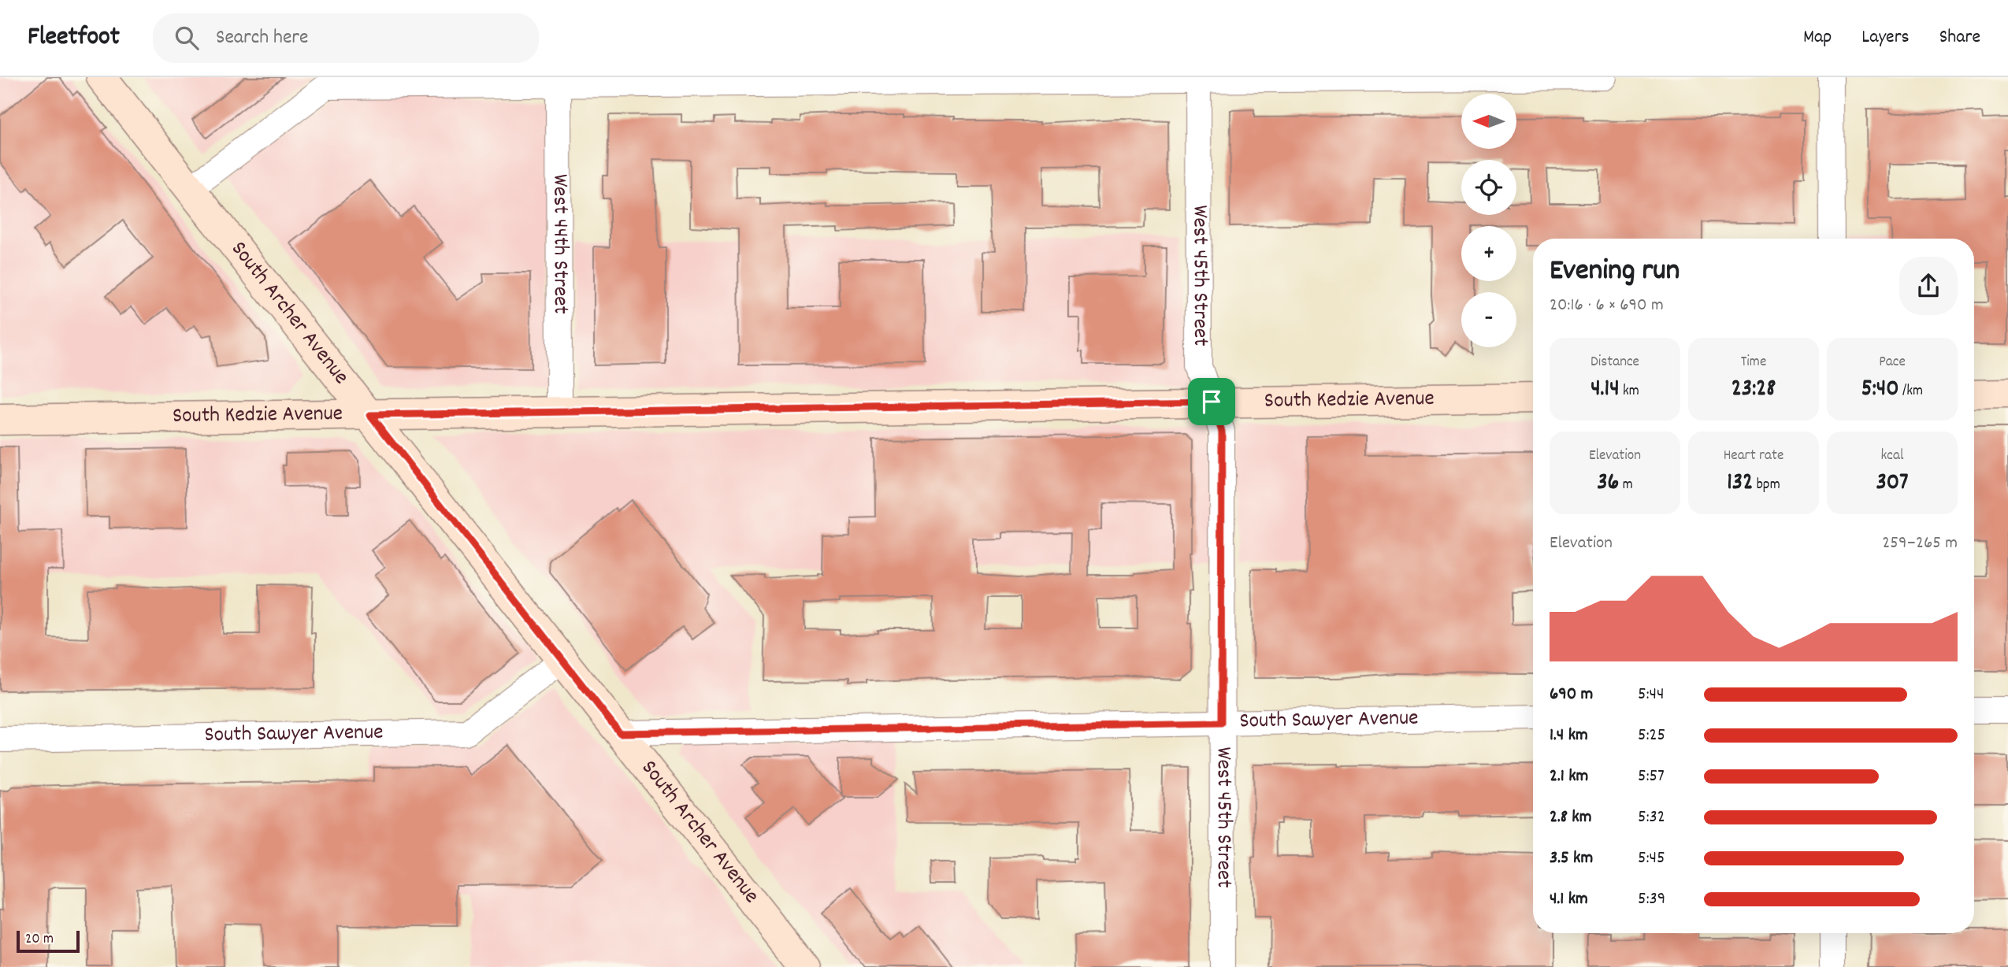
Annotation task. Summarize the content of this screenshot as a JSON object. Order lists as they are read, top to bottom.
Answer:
{
  "streets": {
    "main road": ["South Archer Avenue", "South Kedzie Avenue"],
    "street": ["West 44th Street", "West 45th Street", "South Sawyer Avenue"]
  },
  "crossings": [
    ["West 44th Street", "South Kedzie Avenue"],
    ["West 45th Street", "South Kedzie Avenue"],
    ["West 45th Street", "South Sawyer Avenue"],
    ["South Archer Avenue", "South Kedzie Avenue"],
    ["South Archer Avenue", "South Sawyer Avenue"]
  ],
  "scale_bar": "20 m",
  "north": "left",
  "page": {
    "header": "Fleetfoot",
    "search": "Search here",
    "nav": ["Map", "Layers", "Share"],
    "map_buttons": ["+", "−"],
    "heading": ["Evening run", "20:16 · 6 × 690 m"],
    "stats": [
      ["Distance", "4.14 km"],
      ["Time", "23:28"],
      ["Pace", "5:40 /km"],
      ["Elevation", "36 m"],
      ["Heart rate", "132 bpm"],
      ["kcal", "307"]
    ],
    "chart": ["Elevation", "259–265 m"],
    "list": [
      {
        "name": "690 m",
        "note": "5:44"
      },
      {
        "name": "1.4 km",
        "note": "5:25"
      },
      {
        "name": "2.1 km",
        "note": "5:57"
      },
      {
        "name": "2.8 km",
        "note": "5:32"
      },
      {
        "name": "3.5 km",
        "note": "5:45"
      },
      {
        "name": "4.1 km",
        "note": "5:39"
      }
    ],
    "scale": "20 m"
  }
}
